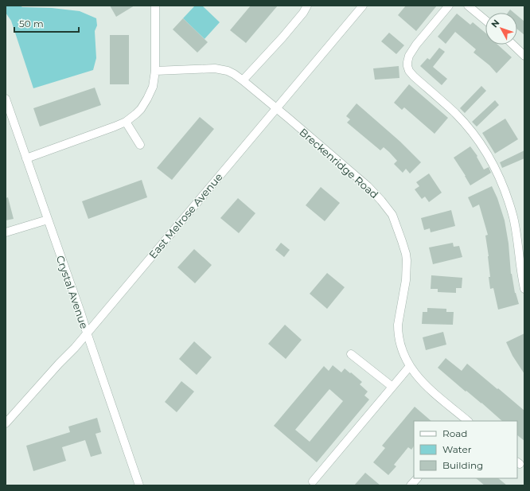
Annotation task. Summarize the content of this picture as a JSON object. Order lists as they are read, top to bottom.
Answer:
{
  "streets": {
    "street": ["Breckenridge Road", "East Melrose Avenue", "Crystal Avenue"]
  },
  "crossings": [
    ["Breckenridge Road", "East Melrose Avenue"],
    ["East Melrose Avenue", "Crystal Avenue"]
  ],
  "legend": ["Road", "Water", "Building"],
  "scale_bar": "50 m",
  "north": "top left"
}
